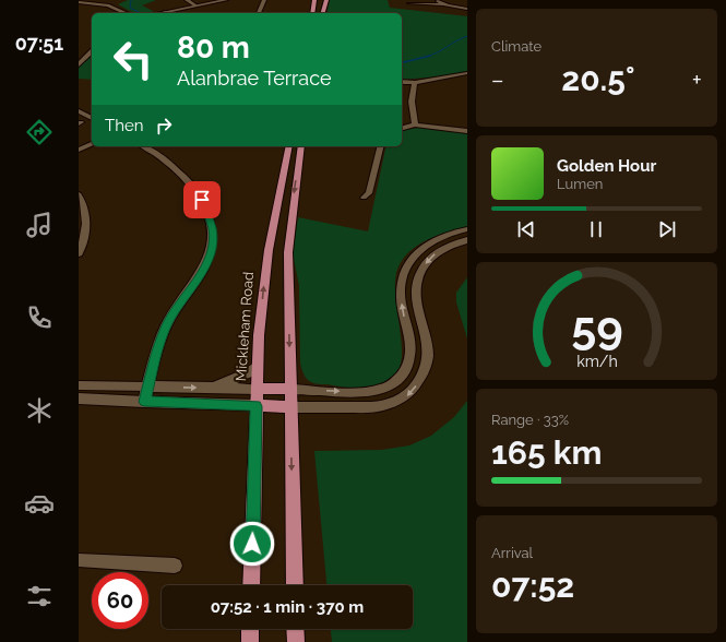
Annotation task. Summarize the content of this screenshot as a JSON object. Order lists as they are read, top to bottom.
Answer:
{
  "streets": {
    "main road": ["Mickleham Road"]
  },
  "page": {
    "tabs": "07:51",
    "tile": [
      "Climate",
      ["Range · 33%", "165 km"],
      ["Arrival", "07:52"]
    ],
    "turn": ["80 m", "Alanbrae Terrace"],
    "heat": ["−", "20.5°", "+"],
    "then": "Then",
    "song": ["Golden Hour", "Lumen"],
    "limit": "60",
    "trip": "07:52 · 1 min · 370 m",
    "gauge": ["59", "km/h"]
  }
}
